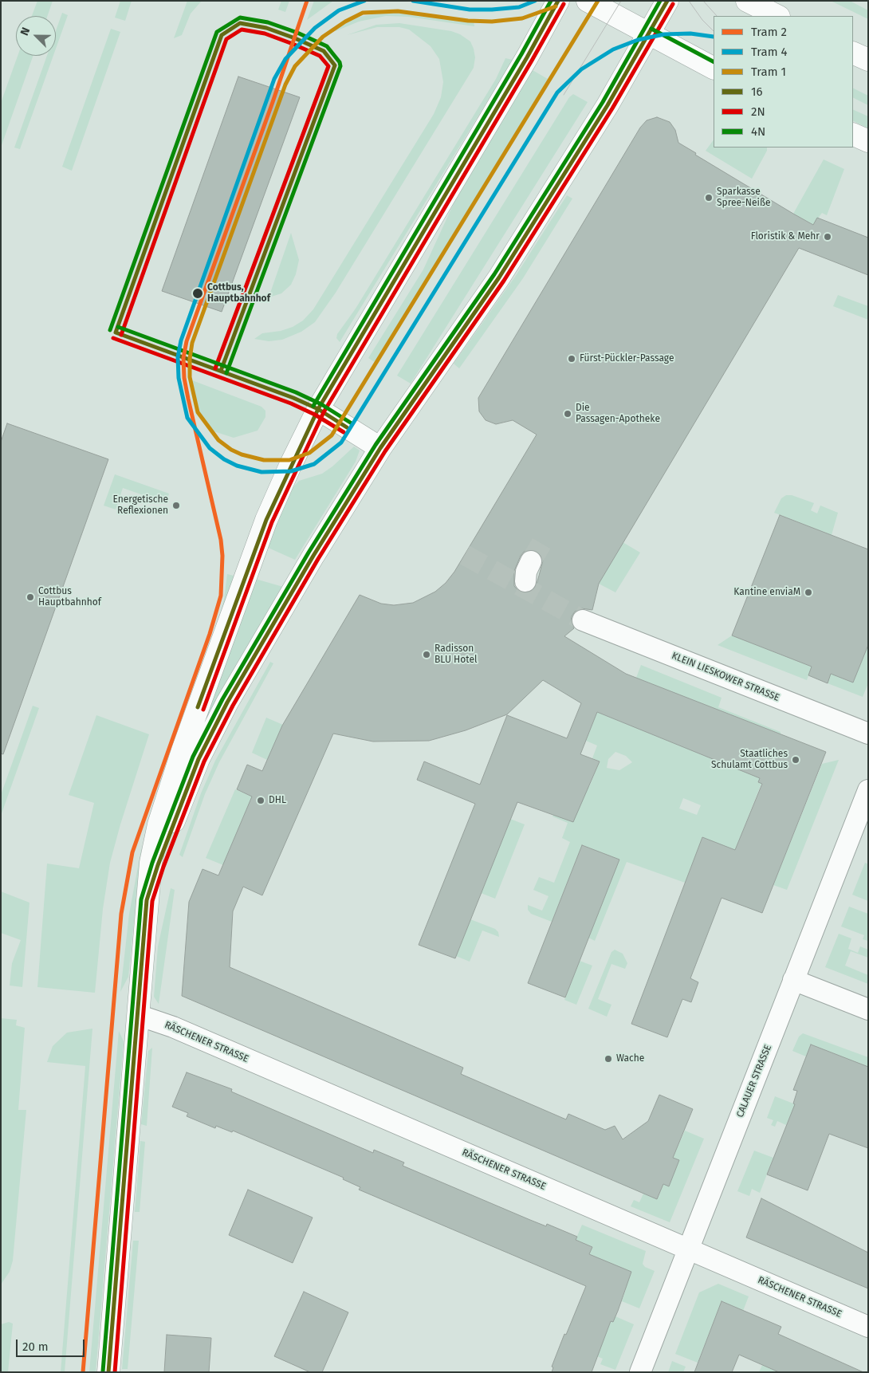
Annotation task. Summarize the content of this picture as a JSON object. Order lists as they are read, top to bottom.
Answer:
{
  "streets": {
    "street": ["KLEIN LIESKOWER STRASSE", "RÄSCHENER STRASSE", "CALAUER STRASSE"]
  },
  "crossings": [
    ["RÄSCHENER STRASSE", "CALAUER STRASSE"]
  ],
  "places": [
    "Sparkasse Spree-Neiße",
    "Floristik & Mehr",
    "Cottbus, Hauptbahnhof",
    "Fürst-Pückler-Passage",
    "Die Passagen-Apotheke",
    "Energetische Reflexionen",
    "Kantine enviaM",
    "Cottbus Hauptbahnhof",
    "Radisson BLU Hotel",
    "Staatliches Schulamt Cottbus",
    "DHL",
    "Wache"
  ],
  "lines": [
    "tram line 2",
    "tram line 4",
    "tram line 1",
    "transit line 16",
    "transit line 4N",
    "transit line 2N"
  ],
  "legend": [
    "Tram 2",
    "Tram 4",
    "Tram 1",
    "16",
    "2N",
    "4N"
  ],
  "scale_bar": "20 m",
  "north": "top left"
}
